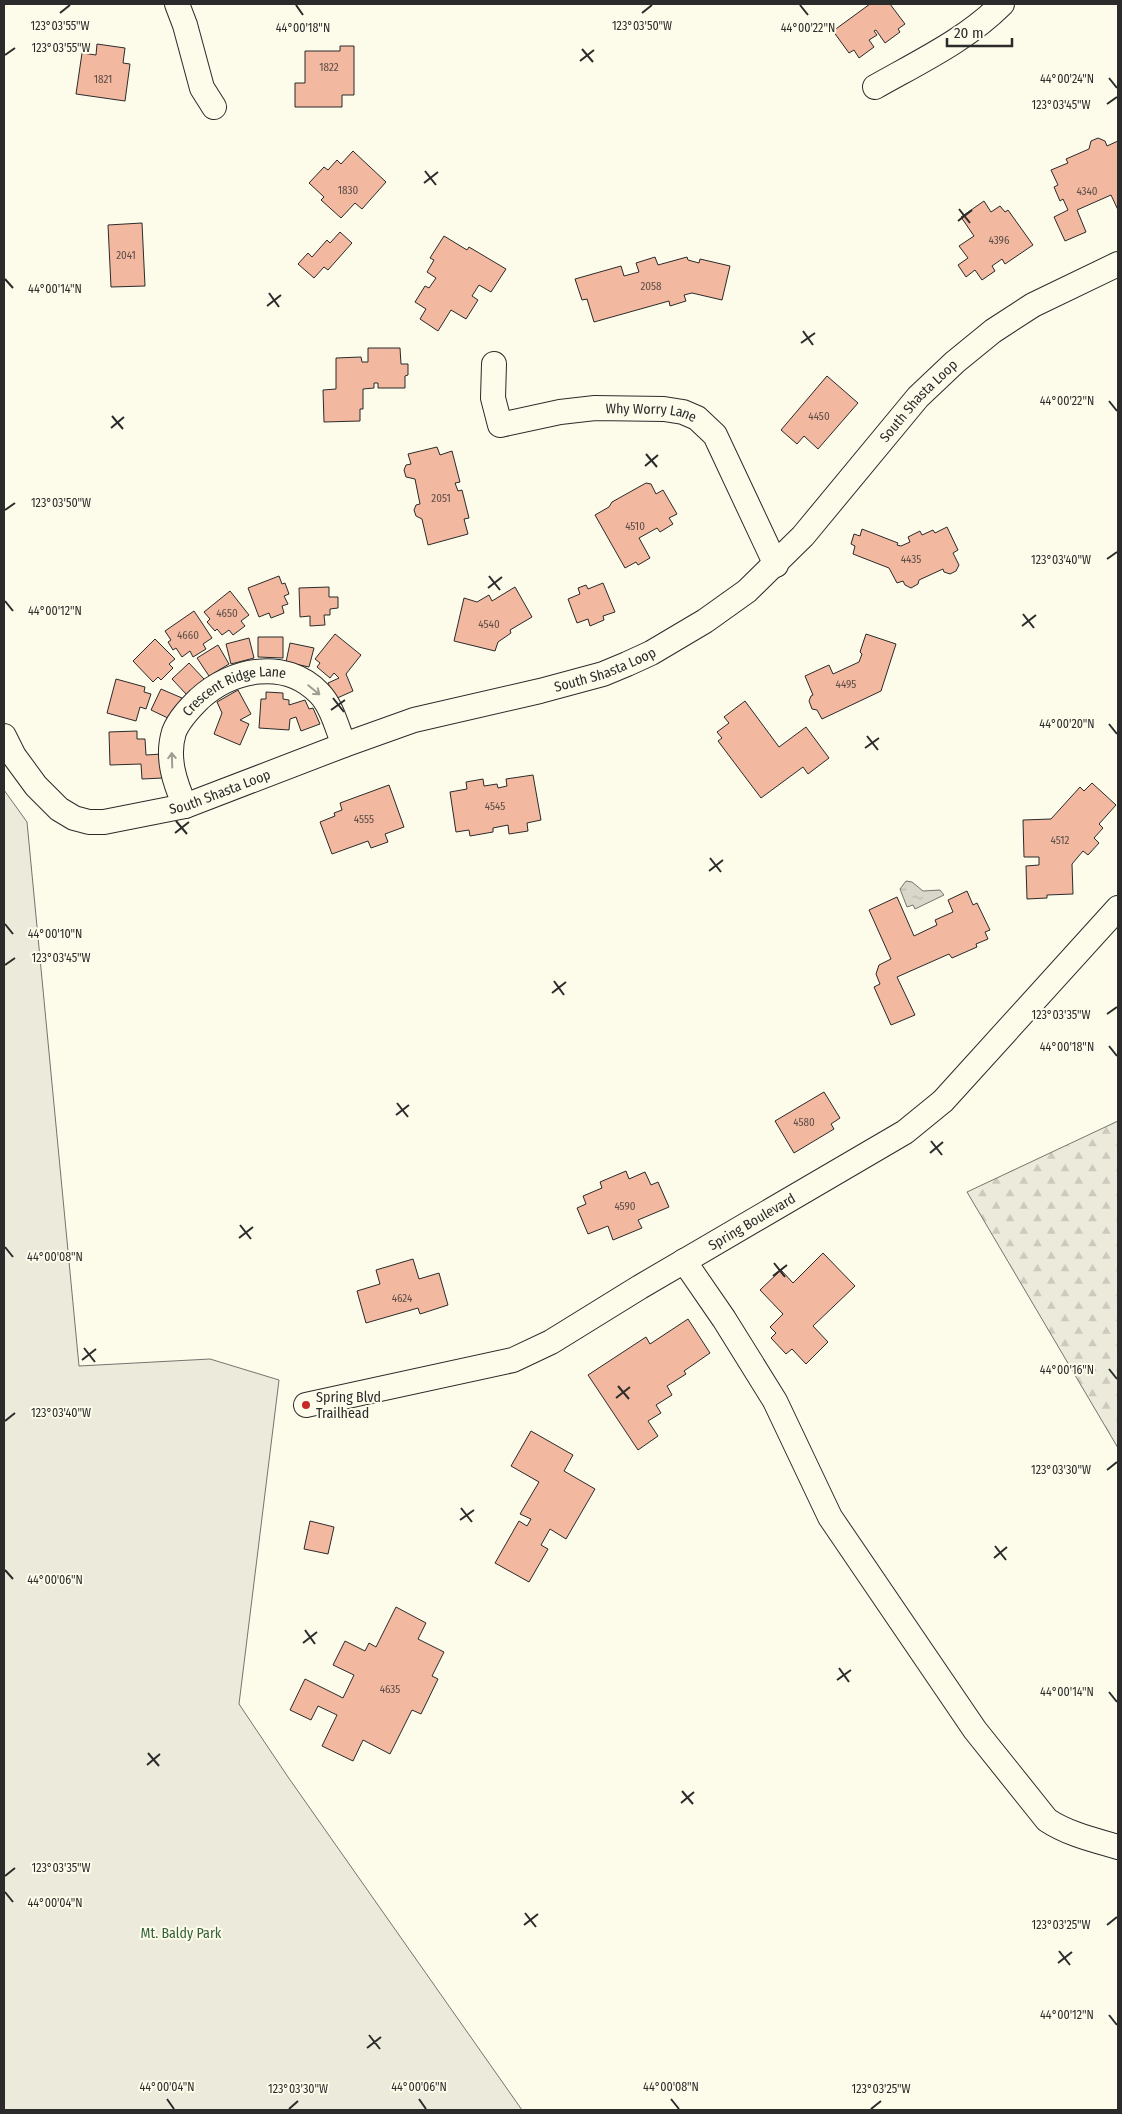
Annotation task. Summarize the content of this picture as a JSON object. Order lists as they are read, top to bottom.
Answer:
{
  "streets": {
    "street": [
      "South Shasta Loop",
      "Why Worry Lane",
      "Crescent Ridge Lane",
      "Spring Boulevard"
    ]
  },
  "crossings": [
    ["South Shasta Loop", "Why Worry Lane"],
    ["South Shasta Loop", "Crescent Ridge Lane"]
  ],
  "parks": ["Mt. Baldy Park"],
  "places": ["Spring Blvd Trailhead"],
  "house_numbers": [
    "1822",
    "1821",
    "1830",
    "4340",
    "4396",
    "2041",
    "2058",
    "4450",
    "2051",
    "4510",
    "4435",
    "4650",
    "4540",
    "4660",
    "4495",
    "4545",
    "4555",
    "4512",
    "4580",
    "4590",
    "4624",
    "4635"
  ],
  "scale_bar": "20 m",
  "coordinates": [
    "123°03'55\"W",
    "123°03'50\"W",
    "44°00'18\"N",
    "44°00'22\"N",
    "44°00'24\"N",
    "123°03'45\"W",
    "44°00'14\"N",
    "123°03'40\"W",
    "44°00'12\"N",
    "44°00'20\"N",
    "44°00'10\"N",
    "123°03'35\"W",
    "44°00'08\"N",
    "44°00'16\"N",
    "123°03'30\"W",
    "44°00'06\"N",
    "44°00'04\"N",
    "123°03'25\"W"
  ]
}
